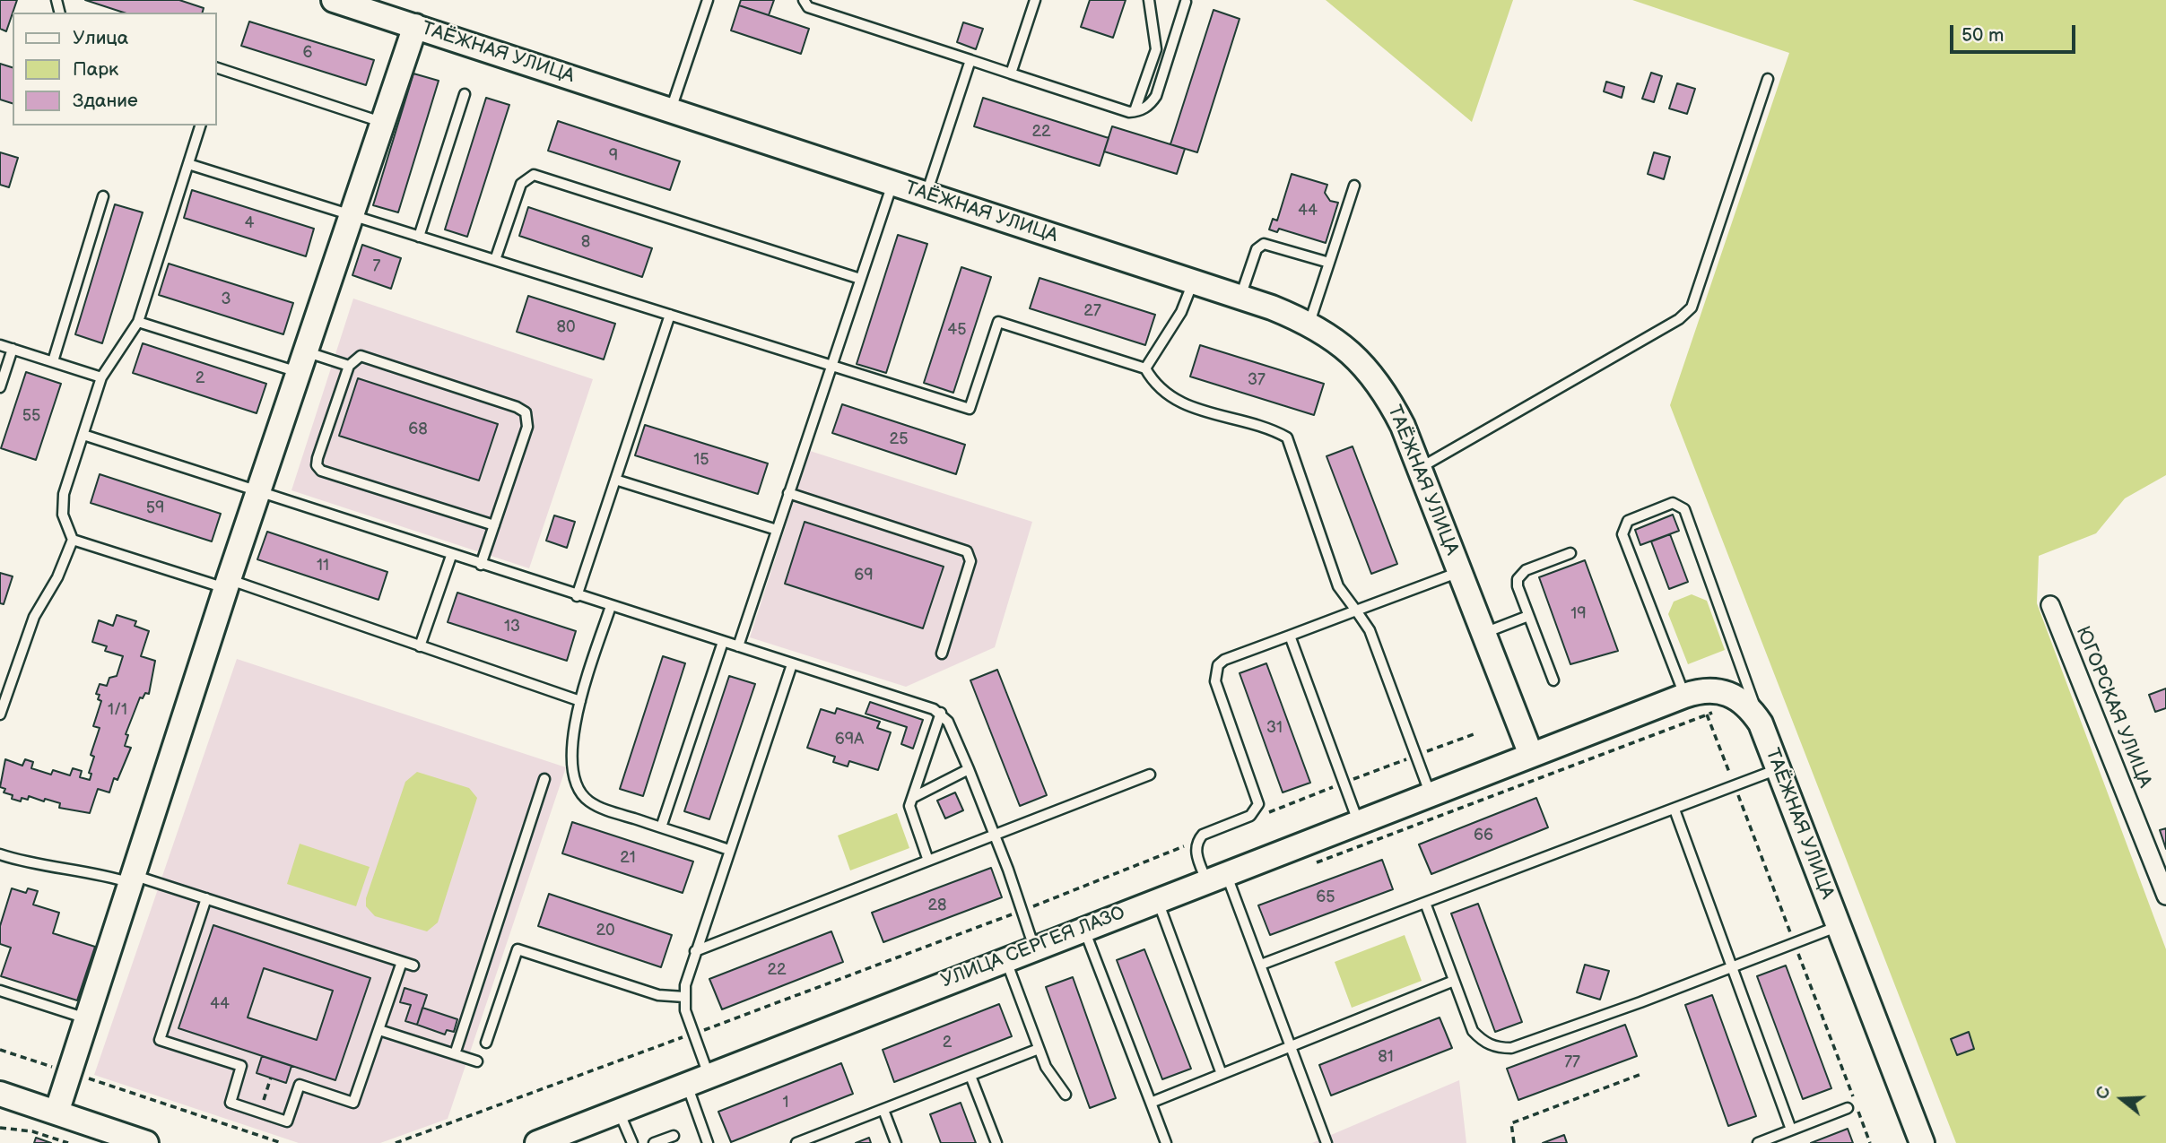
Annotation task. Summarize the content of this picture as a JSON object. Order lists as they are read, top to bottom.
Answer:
{
  "streets": {
    "street": ["ТАЁЖНАЯ УЛИЦА", "ЮГОРСКАЯ УЛИЦА", "УЛИЦА СЕРГЕЯ ЛАЗО"]
  },
  "crossings": [
    ["ТАЁЖНАЯ УЛИЦА", "УЛИЦА СЕРГЕЯ ЛАЗО"]
  ],
  "house_numbers": [
    "6",
    "22",
    "9",
    "44",
    "4",
    "8",
    "7",
    "3",
    "27",
    "80",
    "45",
    "2",
    "37",
    "55",
    "68",
    "25",
    "15",
    "59",
    "11",
    "69",
    "19",
    "13",
    "1/1",
    "31",
    "69А",
    "66",
    "21",
    "65",
    "28",
    "20",
    "22",
    "44",
    "2",
    "81",
    "77",
    "1"
  ],
  "legend": ["Улица", "Парк", "Здание"],
  "scale_bar": "50 m",
  "north": "left"
}
